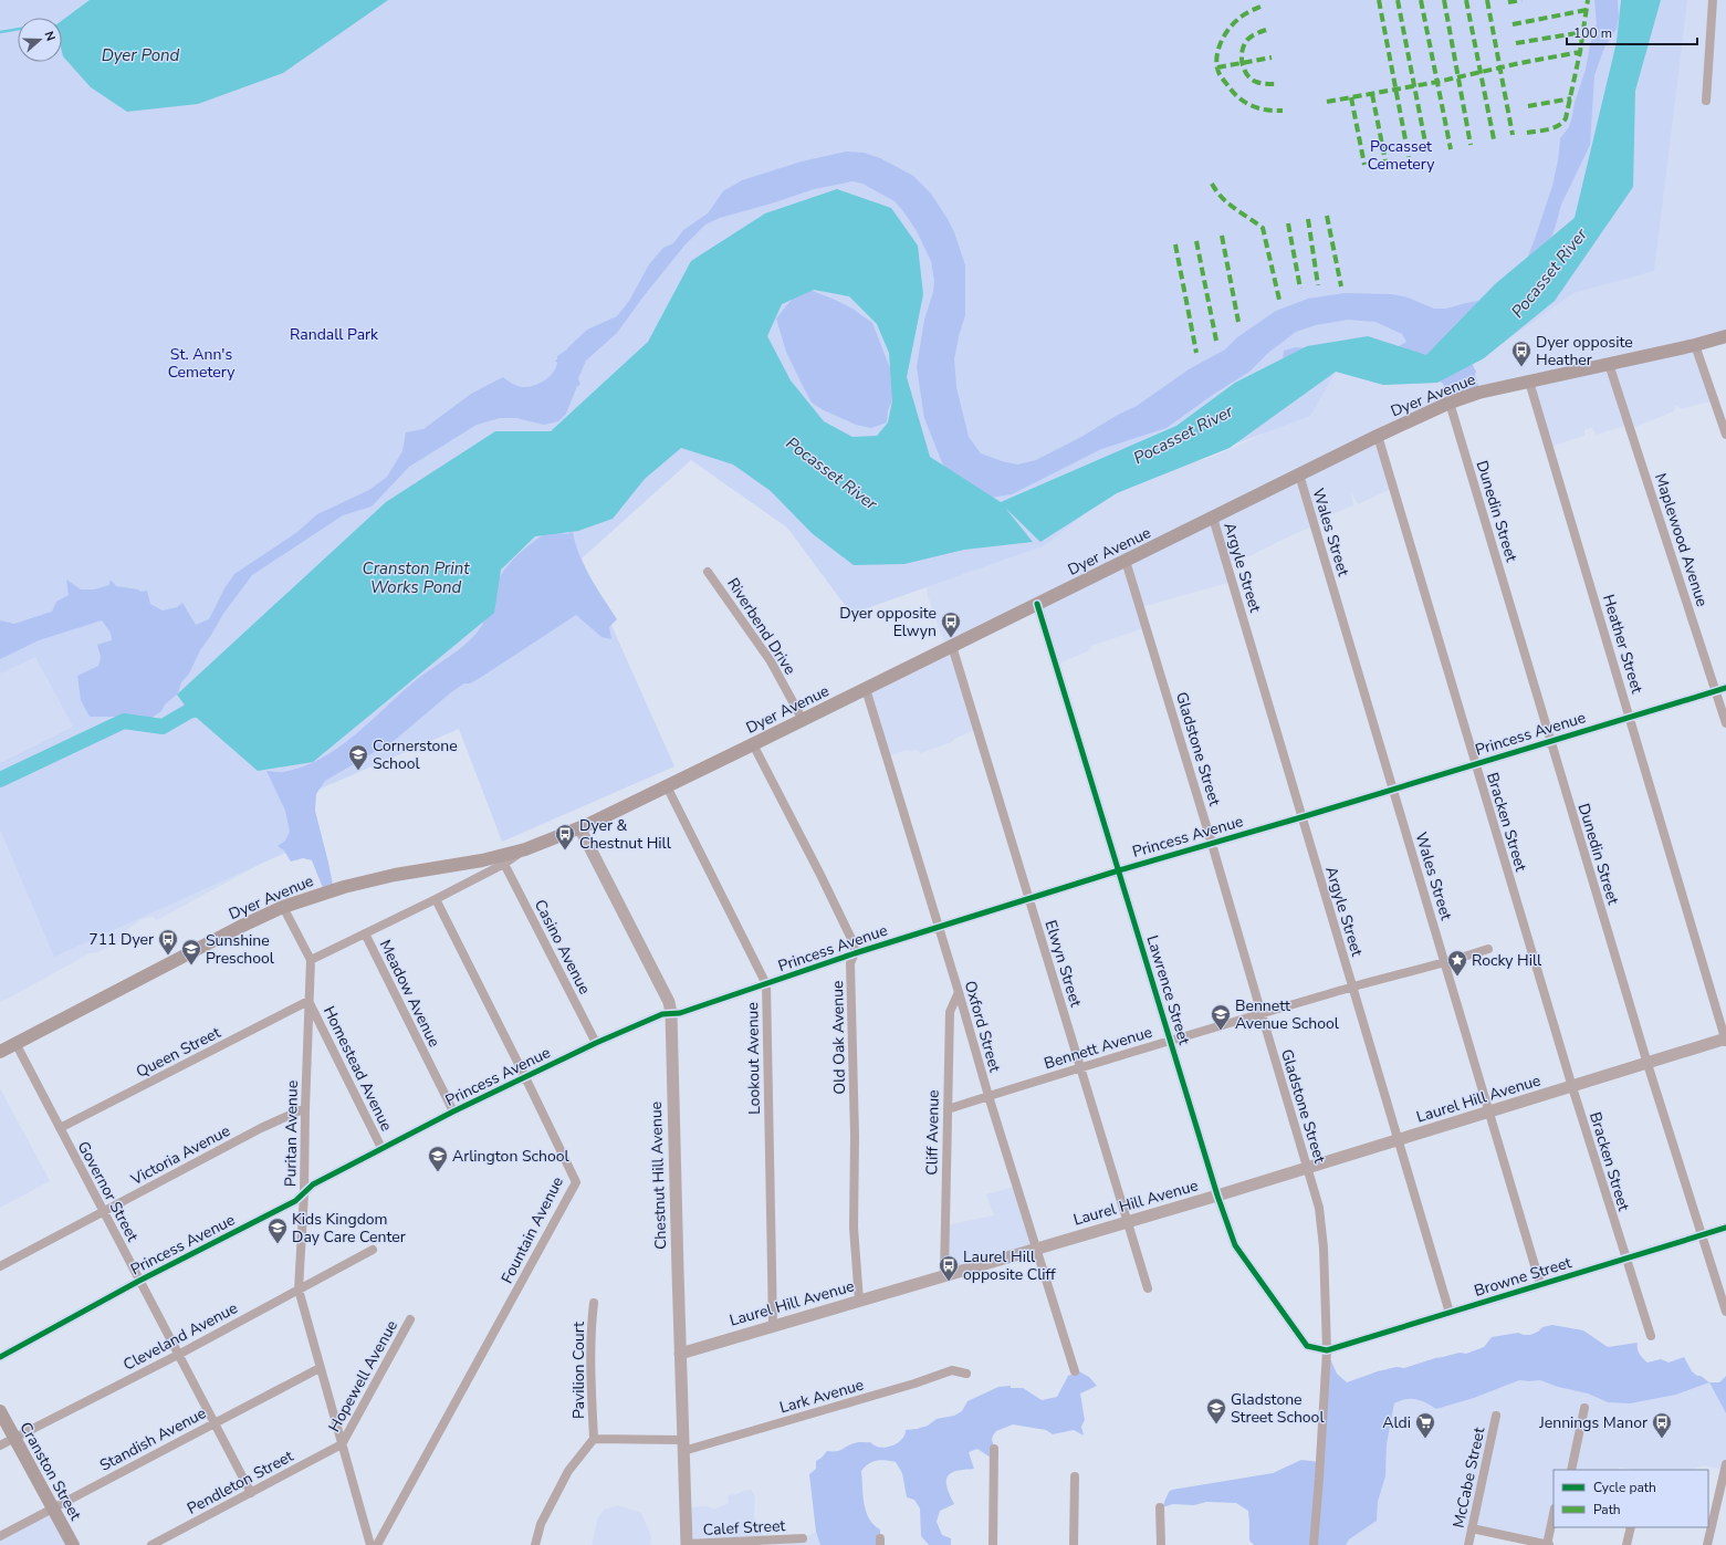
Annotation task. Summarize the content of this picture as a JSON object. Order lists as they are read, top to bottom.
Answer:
{
  "streets": {
    "main road": ["Dyer Avenue", "Cranston Street"],
    "street": [
      "Dunedin Street",
      "Wales Street",
      "Maplewood Avenue",
      "Argyle Street",
      "Riverbend Drive",
      "Heather Street",
      "Princess Avenue",
      "Gladstone Street",
      "Bracken Street",
      "Casino Avenue",
      "Elwyn Street",
      "Lawrence Street",
      "Meadow Avenue",
      "Oxford Street",
      "Old Oak Avenue",
      "Bennett Avenue",
      "Queen Street",
      "Lookout Avenue",
      "Homestead Avenue",
      "Laurel Hill Avenue",
      "Cliff Avenue",
      "Puritan Avenue",
      "Victoria Avenue",
      "Chestnut Hill Avenue",
      "Governor Street",
      "Fountain Avenue",
      "Browne Street",
      "Cleveland Avenue",
      "Pavilion Court",
      "Hopewell Avenue",
      "Lark Avenue",
      "Standish Avenue",
      "McCabe Street",
      "Pendleton Street",
      "Calef Street"
    ]
  },
  "crossings": [
    ["Dyer Avenue", "Dunedin Street"],
    ["Dyer Avenue", "Wales Street"],
    ["Dyer Avenue", "Maplewood Avenue"],
    ["Dyer Avenue", "Argyle Street"],
    ["Dyer Avenue", "Riverbend Drive"],
    ["Dyer Avenue", "Heather Street"],
    ["Dyer Avenue", "Gladstone Street"],
    ["Dyer Avenue", "Bracken Street"],
    ["Dyer Avenue", "Casino Avenue"],
    ["Dyer Avenue", "Elwyn Street"],
    ["Dyer Avenue", "Lawrence Street"],
    ["Dyer Avenue", "Meadow Avenue"],
    ["Dyer Avenue", "Oxford Street"],
    ["Dyer Avenue", "Old Oak Avenue"],
    ["Dyer Avenue", "Lookout Avenue"],
    ["Dyer Avenue", "Chestnut Hill Avenue"],
    ["Dyer Avenue", "Governor Street"],
    ["Dyer Avenue", "Fountain Avenue"],
    ["Dunedin Street", "Princess Avenue"],
    ["Dunedin Street", "Laurel Hill Avenue"],
    ["Dunedin Street", "Browne Street"],
    ["Wales Street", "Princess Avenue"],
    ["Wales Street", "Bennett Avenue"],
    ["Wales Street", "Laurel Hill Avenue"],
    ["Wales Street", "Browne Street"],
    ["Maplewood Avenue", "Princess Avenue"],
    ["Argyle Street", "Princess Avenue"],
    ["Argyle Street", "Bennett Avenue"],
    ["Argyle Street", "Laurel Hill Avenue"],
    ["Argyle Street", "Browne Street"],
    ["Heather Street", "Princess Avenue"],
    ["Heather Street", "Laurel Hill Avenue"],
    ["Princess Avenue", "Gladstone Street"],
    ["Princess Avenue", "Bracken Street"],
    ["Princess Avenue", "Casino Avenue"],
    ["Princess Avenue", "Elwyn Street"],
    ["Princess Avenue", "Lawrence Street"],
    ["Princess Avenue", "Meadow Avenue"],
    ["Princess Avenue", "Oxford Street"],
    ["Princess Avenue", "Old Oak Avenue"],
    ["Princess Avenue", "Lookout Avenue"],
    ["Princess Avenue", "Homestead Avenue"],
    ["Princess Avenue", "Puritan Avenue"],
    ["Princess Avenue", "Chestnut Hill Avenue"],
    ["Princess Avenue", "Governor Street"],
    ["Princess Avenue", "Fountain Avenue"],
    ["Gladstone Street", "Lawrence Street"],
    ["Gladstone Street", "Bennett Avenue"],
    ["Gladstone Street", "Laurel Hill Avenue"],
    ["Gladstone Street", "Browne Street"],
    ["Bracken Street", "Laurel Hill Avenue"],
    ["Bracken Street", "Browne Street"],
    ["Elwyn Street", "Bennett Avenue"],
    ["Elwyn Street", "Laurel Hill Avenue"],
    ["Lawrence Street", "Bennett Avenue"],
    ["Lawrence Street", "Laurel Hill Avenue"],
    ["Lawrence Street", "Browne Street"],
    ["Meadow Avenue", "Fountain Avenue"],
    ["Oxford Street", "Bennett Avenue"],
    ["Oxford Street", "Laurel Hill Avenue"],
    ["Oxford Street", "Cliff Avenue"],
    ["Old Oak Avenue", "Laurel Hill Avenue"],
    ["Bennett Avenue", "Cliff Avenue"],
    ["Queen Street", "Homestead Avenue"],
    ["Queen Street", "Puritan Avenue"],
    ["Queen Street", "Governor Street"],
    ["Lookout Avenue", "Laurel Hill Avenue"],
    ["Homestead Avenue", "Puritan Avenue"],
    ["Laurel Hill Avenue", "Cliff Avenue"],
    ["Laurel Hill Avenue", "Chestnut Hill Avenue"],
    ["Puritan Avenue", "Victoria Avenue"],
    ["Puritan Avenue", "Cleveland Avenue"],
    ["Puritan Avenue", "Hopewell Avenue"],
    ["Puritan Avenue", "Standish Avenue"],
    ["Puritan Avenue", "Pendleton Street"],
    ["Victoria Avenue", "Governor Street"],
    ["Chestnut Hill Avenue", "Lark Avenue"],
    ["Chestnut Hill Avenue", "Calef Street"],
    ["Governor Street", "Cleveland Avenue"],
    ["Governor Street", "Standish Avenue"],
    ["Governor Street", "Pendleton Street"],
    ["Cleveland Avenue", "Cranston Street"],
    ["Pavilion Court", "Lark Avenue"],
    ["Hopewell Avenue", "Pendleton Street"],
    ["Standish Avenue", "Cranston Street"]
  ],
  "water": ["Dyer Pond", "Pocasset River", "Cranston Print Works Pond"],
  "parks": ["Pocasset Cemetery", "Randall Park", "St. Ann's Cemetery"],
  "places": {
    "bus stop": [
      "Dyer opposite Heather",
      "Dyer opposite Elwyn",
      "Dyer & Chestnut Hill",
      "711 Dyer",
      "Laurel Hill opposite Cliff",
      "Jennings Manor"
    ],
    "school or university": [
      "Cornerstone School",
      "Sunshine Preschool",
      "Bennett Avenue School",
      "Arlington School",
      "Kids Kingdom Day Care Center",
      "Gladstone Street School"
    ],
    "place": ["Rocky Hill"],
    "supermarket": ["Aldi"]
  },
  "legend": ["Cycle path", "Path"],
  "scale_bar": "100 m",
  "north": "right"
}
